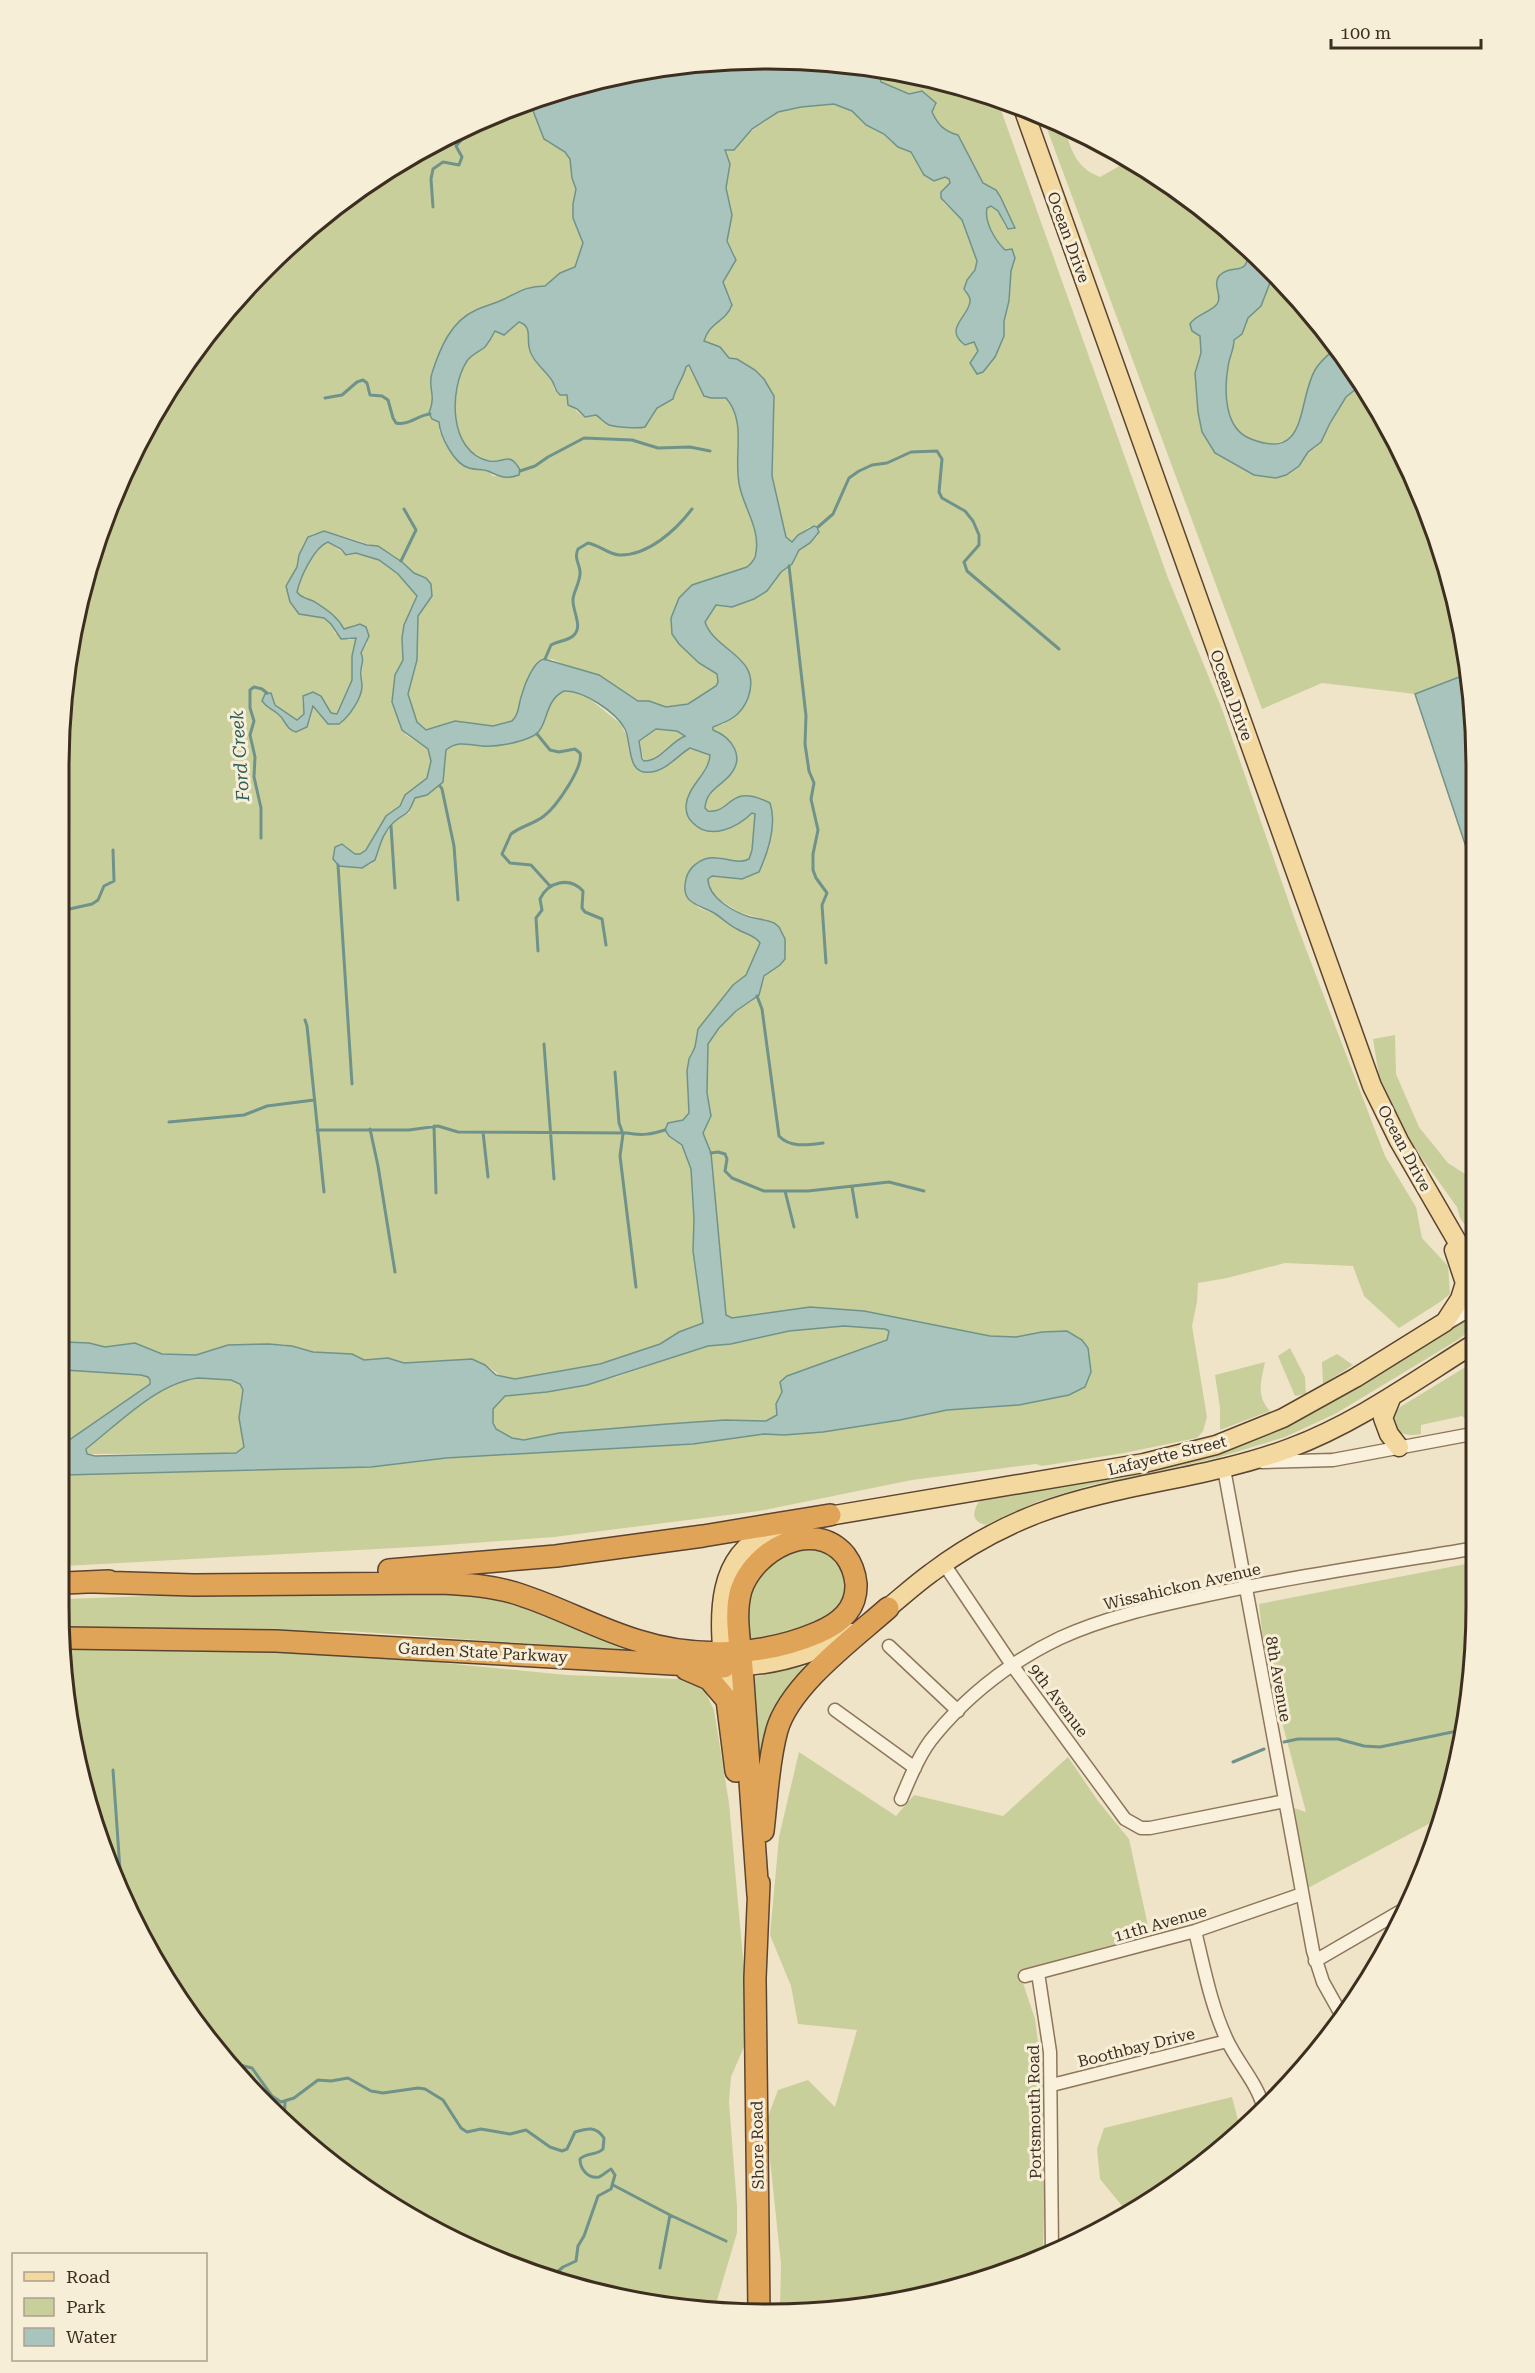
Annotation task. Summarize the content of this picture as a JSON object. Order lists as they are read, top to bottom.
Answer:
{
  "streets": {
    "highway": ["Garden State Parkway", "Shore Road"],
    "main road": ["Ocean Drive", "Lafayette Street"],
    "street": [
      "Wissahickon Avenue",
      "8th Avenue",
      "9th Avenue",
      "11th Avenue",
      "Boothbay Drive",
      "Portsmouth Road"
    ]
  },
  "crossings": [
    ["Lafayette Street", "Garden State Parkway"],
    ["Lafayette Street", "8th Avenue"],
    ["Lafayette Street", "9th Avenue"],
    ["Lafayette Street", "Shore Road"],
    ["Wissahickon Avenue", "8th Avenue"],
    ["Wissahickon Avenue", "9th Avenue"],
    ["Garden State Parkway", "Shore Road"],
    ["8th Avenue", "9th Avenue"],
    ["8th Avenue", "11th Avenue"],
    ["11th Avenue", "Portsmouth Road"],
    ["Boothbay Drive", "Portsmouth Road"]
  ],
  "water": ["Ford Creek"],
  "legend": ["Road", "Park", "Water"],
  "scale_bar": "100 m"
}
